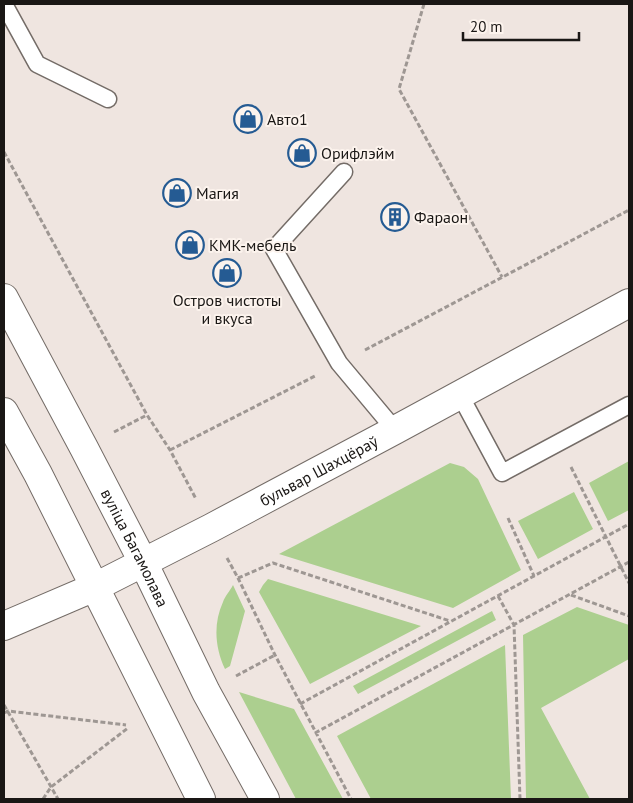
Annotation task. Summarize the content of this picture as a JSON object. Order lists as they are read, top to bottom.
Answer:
{
  "streets": {
    "main road": ["бульвар Шахцёраў", "вуліца Багамолава"]
  },
  "crossings": [
    ["бульвар Шахцёраў", "вуліца Багамолава"]
  ],
  "places": {
    "shop": [
      "Авто1",
      "Орифлэйм",
      "Магия",
      "КМК-мебель",
      "Остров чистоты и вкуса"
    ],
    "building": ["Фараон"]
  },
  "scale_bar": "20 m"
}
